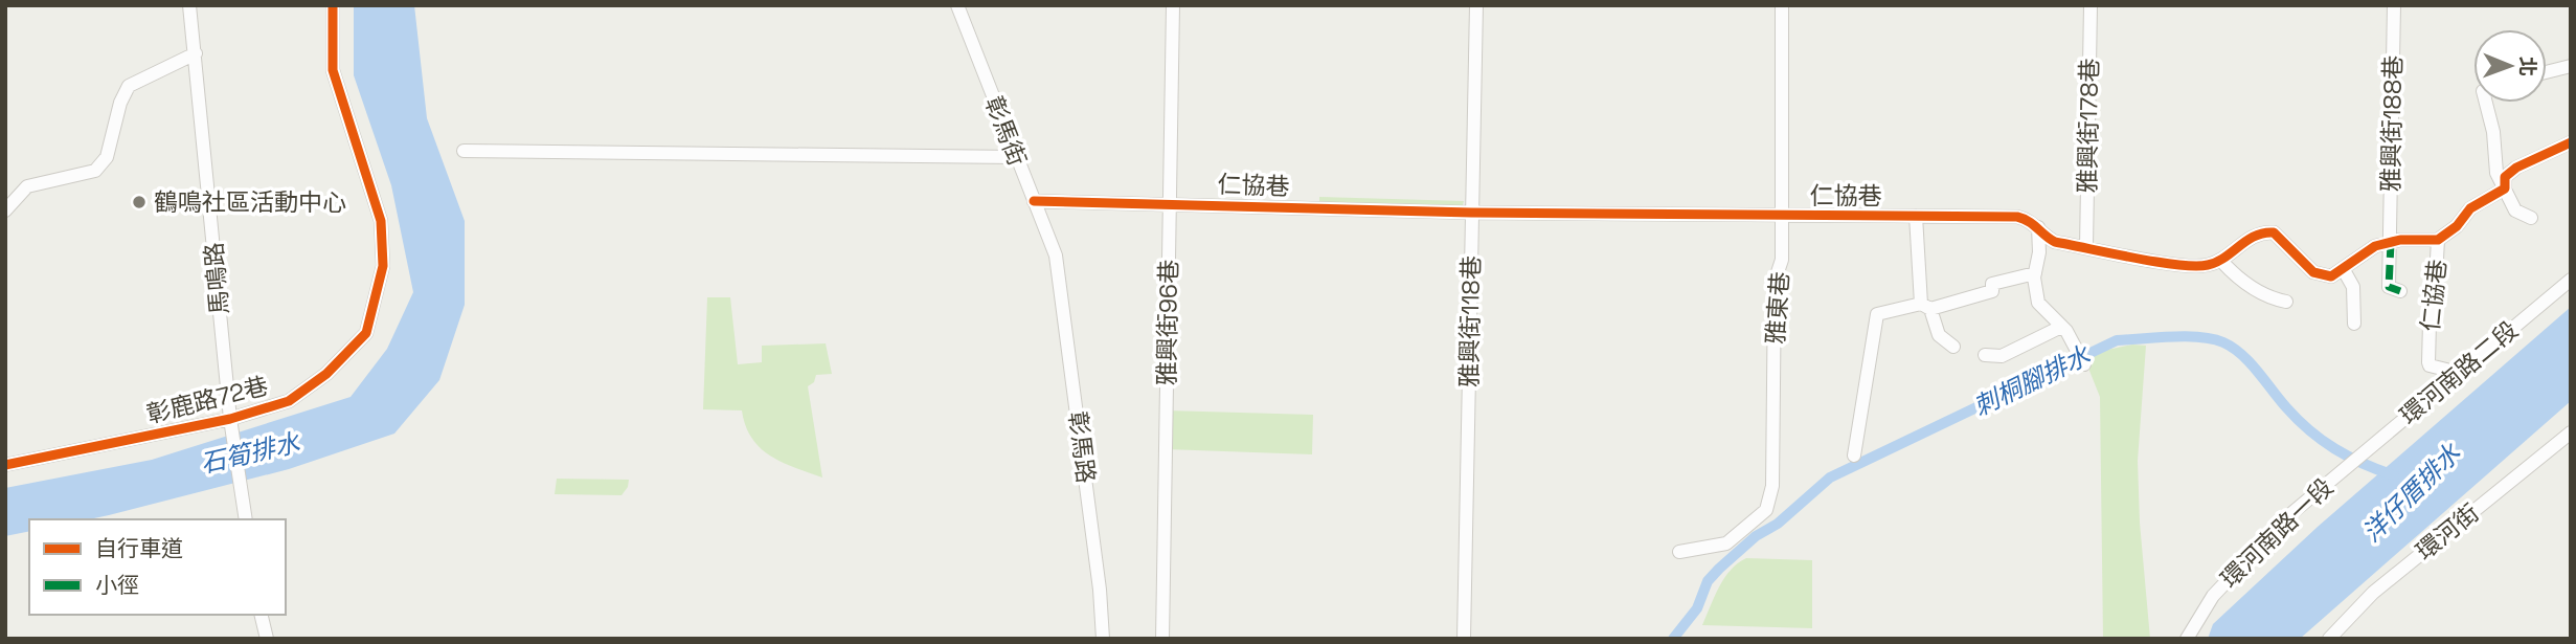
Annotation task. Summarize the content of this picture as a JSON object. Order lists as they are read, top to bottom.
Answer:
{
  "streets": {
    "street": [
      "雅興街188巷",
      "雅興街178巷",
      "彰馬街",
      "仁協巷",
      "馬鳴路",
      "雅東巷",
      "雅興街118巷",
      "雅興街96巷",
      "環河南路二段",
      "彰鹿路72巷",
      "彰馬路",
      "環河街",
      "環河南路一段"
    ]
  },
  "crossings": [
    ["雅興街188巷", "仁協巷"],
    ["雅興街178巷", "仁協巷"],
    ["彰馬街", "仁協巷"],
    ["彰馬街", "彰馬路"],
    ["仁協巷", "雅東巷"],
    ["仁協巷", "雅興街118巷"],
    ["仁協巷", "雅興街96巷"],
    ["仁協巷", "環河南路二段"],
    ["馬鳴路", "彰鹿路72巷"],
    ["環河南路二段", "環河南路一段"]
  ],
  "water": ["刺桐腳排水", "石筍排水", "洋仔厝排水"],
  "places": ["鶴鳴社區活動中心"],
  "legend": ["自行車道", "小徑"],
  "north": "right"
}
